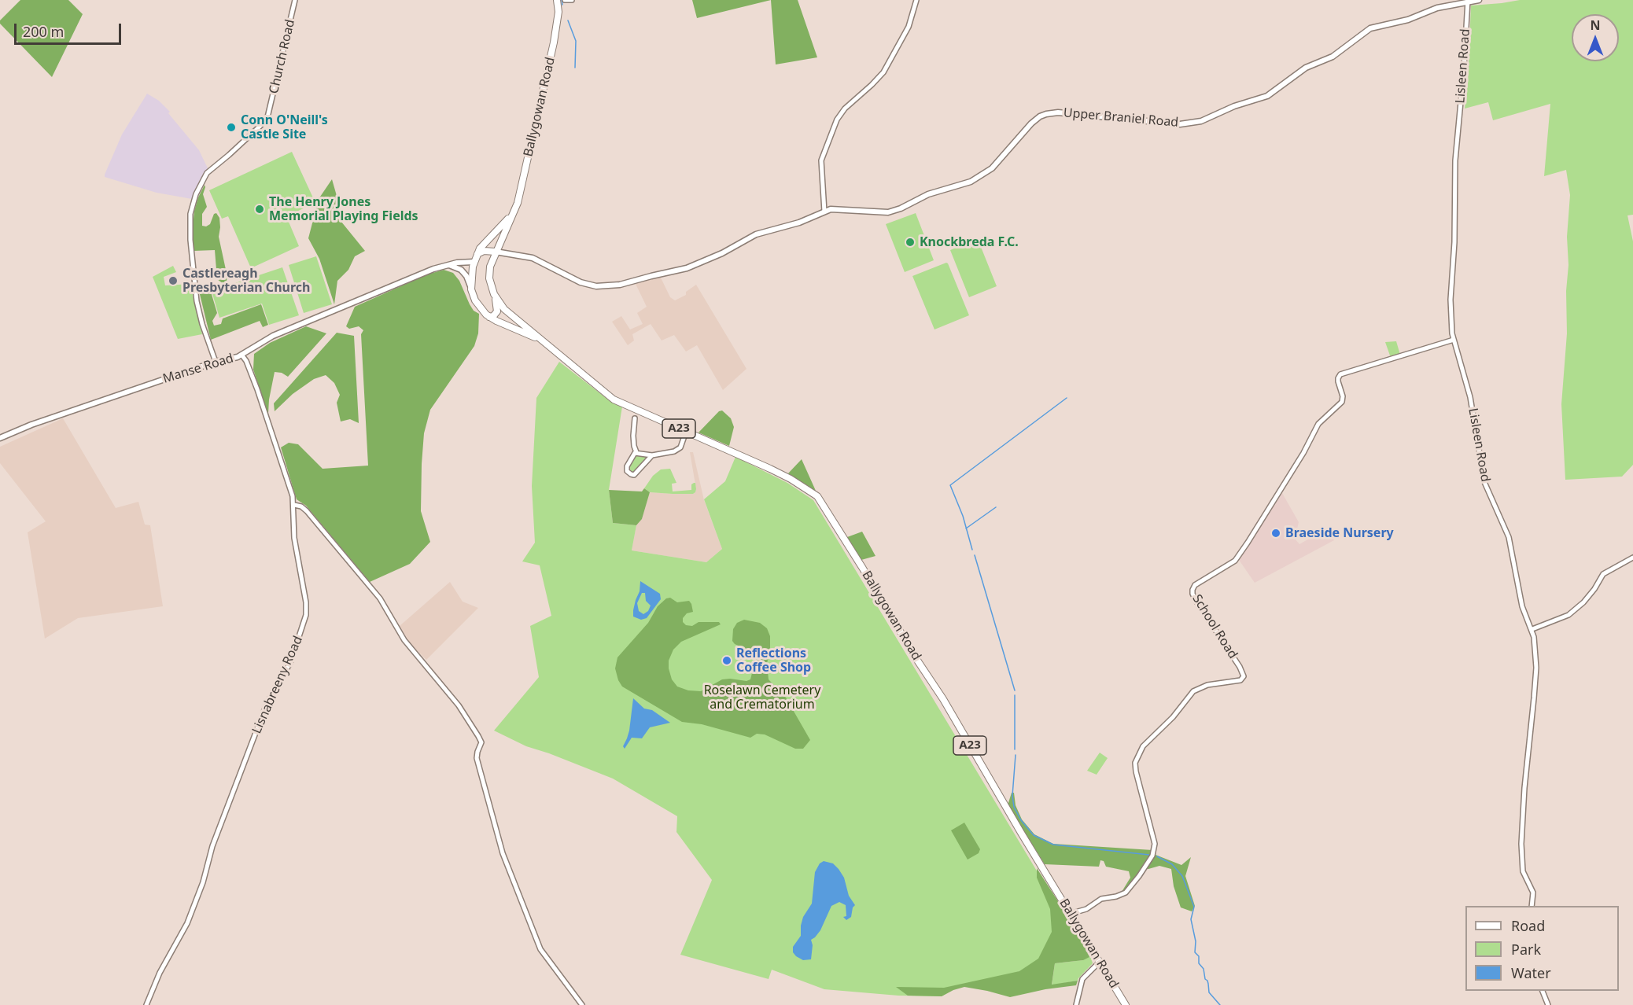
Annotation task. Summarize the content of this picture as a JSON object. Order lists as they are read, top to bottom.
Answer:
{
  "streets": {
    "main road": ["Ballygowan Road", "A23"],
    "street": [
      "Church Road",
      "Lisleen Road",
      "Upper Braniel Road",
      "Manse Road",
      "School Road",
      "Lisnabreeny Road"
    ]
  },
  "crossings": [
    ["Church Road", "Manse Road"],
    ["Lisleen Road", "Upper Braniel Road"],
    ["Lisleen Road", "School Road"],
    ["Ballygowan Road", "Upper Braniel Road"],
    ["Ballygowan Road", "Manse Road"],
    ["Ballygowan Road", "A23"],
    ["Ballygowan Road", "School Road"],
    ["Manse Road", "Lisnabreeny Road"]
  ],
  "parks": ["Roselawn Cemetery and Crematorium"],
  "places": [
    "Conn O'Neill's Castle Site",
    "The Henry Jones Memorial Playing Fields",
    "Knockbreda F.C.",
    "Castlereagh Presbyterian Church",
    "Braeside Nursery",
    "Reflections Coffee Shop"
  ],
  "legend": ["Road", "Park", "Water"],
  "scale_bar": "200 m",
  "north": "top"
}
